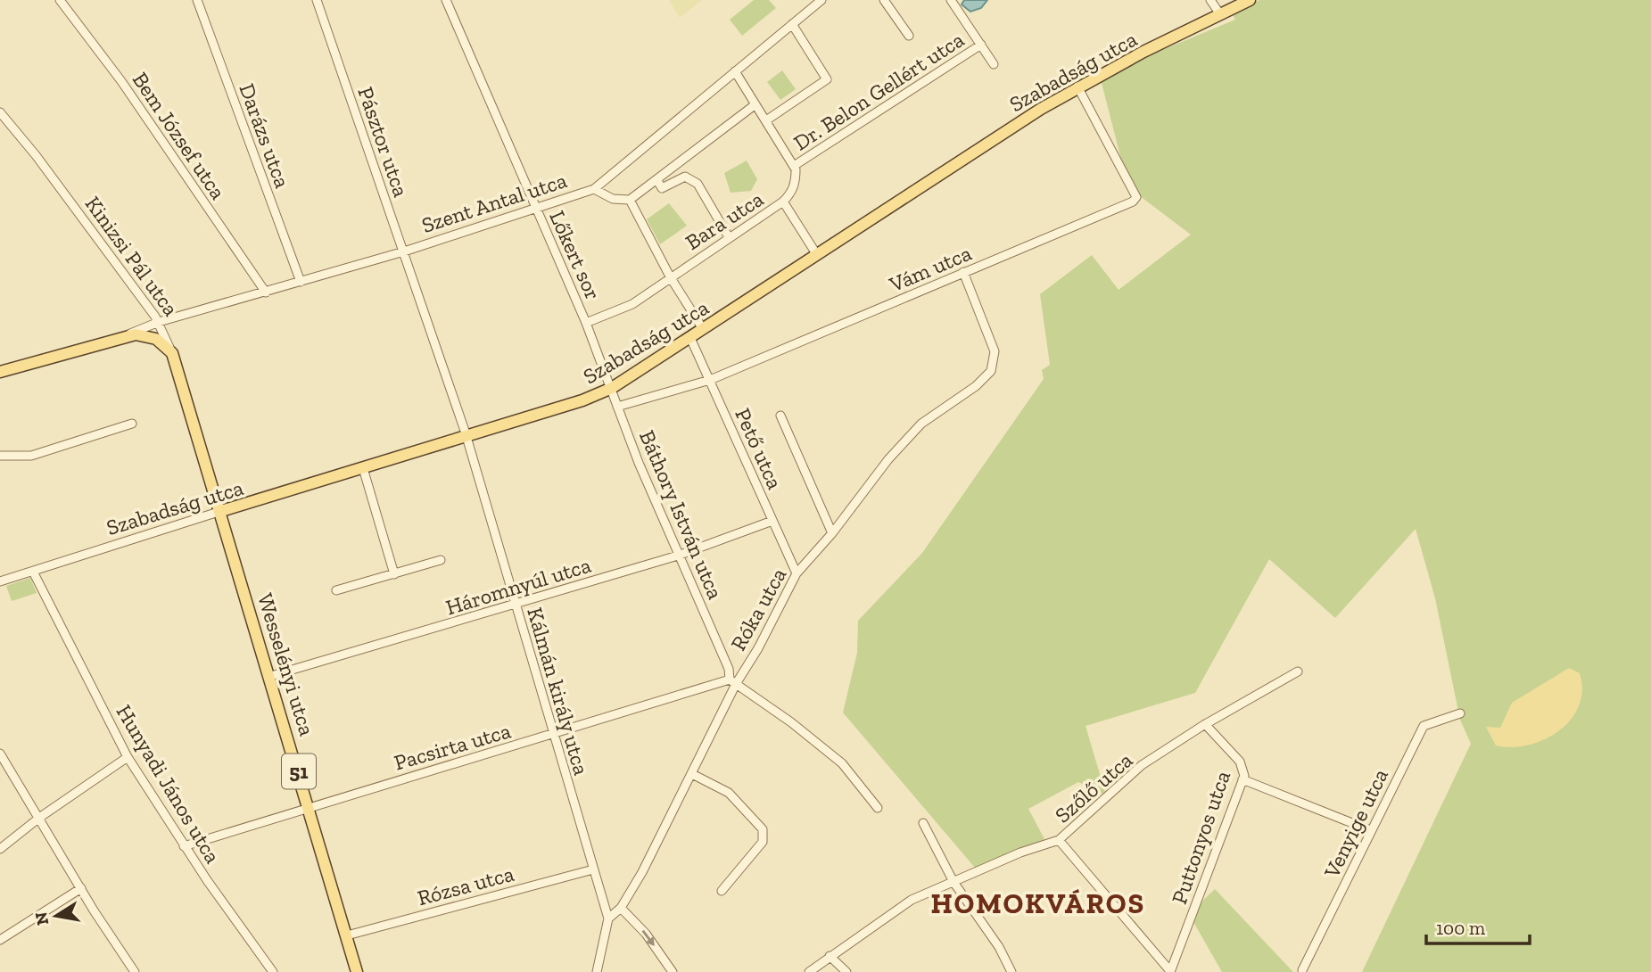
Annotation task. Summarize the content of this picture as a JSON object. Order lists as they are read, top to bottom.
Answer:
{
  "streets": {
    "main road": [
      "Szabadság utca",
      "Szent Antal utca",
      "Kinizsi Pál utca",
      "Wesselényi utca",
      "51"
    ],
    "street": [
      "Dr. Belon Gellért utca",
      "Bem József utca",
      "Darázs utca",
      "Pásztor utca",
      "Bara utca",
      "Lőkert sor",
      "Vám utca",
      "Pető utca",
      "Báthory István utca",
      "Háromnyúl utca",
      "Róka utca",
      "Kálmán király utca",
      "Pacsirta utca",
      "Hunyadi János utca",
      "Szőlő utca",
      "Venyige utca",
      "Puttonyos utca",
      "Rózsa utca"
    ]
  },
  "crossings": [
    ["Szabadság utca", "Pásztor utca"],
    ["Szabadság utca", "Lőkert sor"],
    ["Szabadság utca", "Kinizsi Pál utca"],
    ["Szabadság utca", "Vám utca"],
    ["Szabadság utca", "Pető utca"],
    ["Szabadság utca", "Báthory István utca"],
    ["Szabadság utca", "Wesselényi utca"],
    ["Szabadság utca", "Kálmán király utca"],
    ["Szabadság utca", "Hunyadi János utca"],
    ["Dr. Belon Gellért utca", "Bara utca"],
    ["Bem József utca", "Szent Antal utca"],
    ["Darázs utca", "Szent Antal utca"],
    ["Pásztor utca", "Szent Antal utca"],
    ["Pásztor utca", "Kálmán király utca"],
    ["Szent Antal utca", "Lőkert sor"],
    ["Szent Antal utca", "Kinizsi Pál utca"],
    ["Bara utca", "Lőkert sor"],
    ["Lőkert sor", "Báthory István utca"],
    ["Kinizsi Pál utca", "Wesselényi utca"],
    ["Vám utca", "Pető utca"],
    ["Vám utca", "Báthory István utca"],
    ["Vám utca", "Róka utca"],
    ["Pető utca", "Háromnyúl utca"],
    ["Pető utca", "Róka utca"],
    ["Báthory István utca", "Háromnyúl utca"],
    ["Báthory István utca", "Róka utca"],
    ["Báthory István utca", "Pacsirta utca"],
    ["Háromnyúl utca", "Wesselényi utca"],
    ["Háromnyúl utca", "Kálmán király utca"],
    ["Róka utca", "Kálmán király utca"],
    ["Róka utca", "Pacsirta utca"],
    ["Wesselényi utca", "Pacsirta utca"],
    ["Wesselényi utca", "Rózsa utca"],
    ["Kálmán király utca", "Pacsirta utca"],
    ["Kálmán király utca", "Rózsa utca"],
    ["Pacsirta utca", "Hunyadi János utca"],
    ["Szőlő utca", "Puttonyos utca"]
  ],
  "districts": ["HOMOKVÁROS"],
  "scale_bar": "100 m",
  "north": "left"
}
